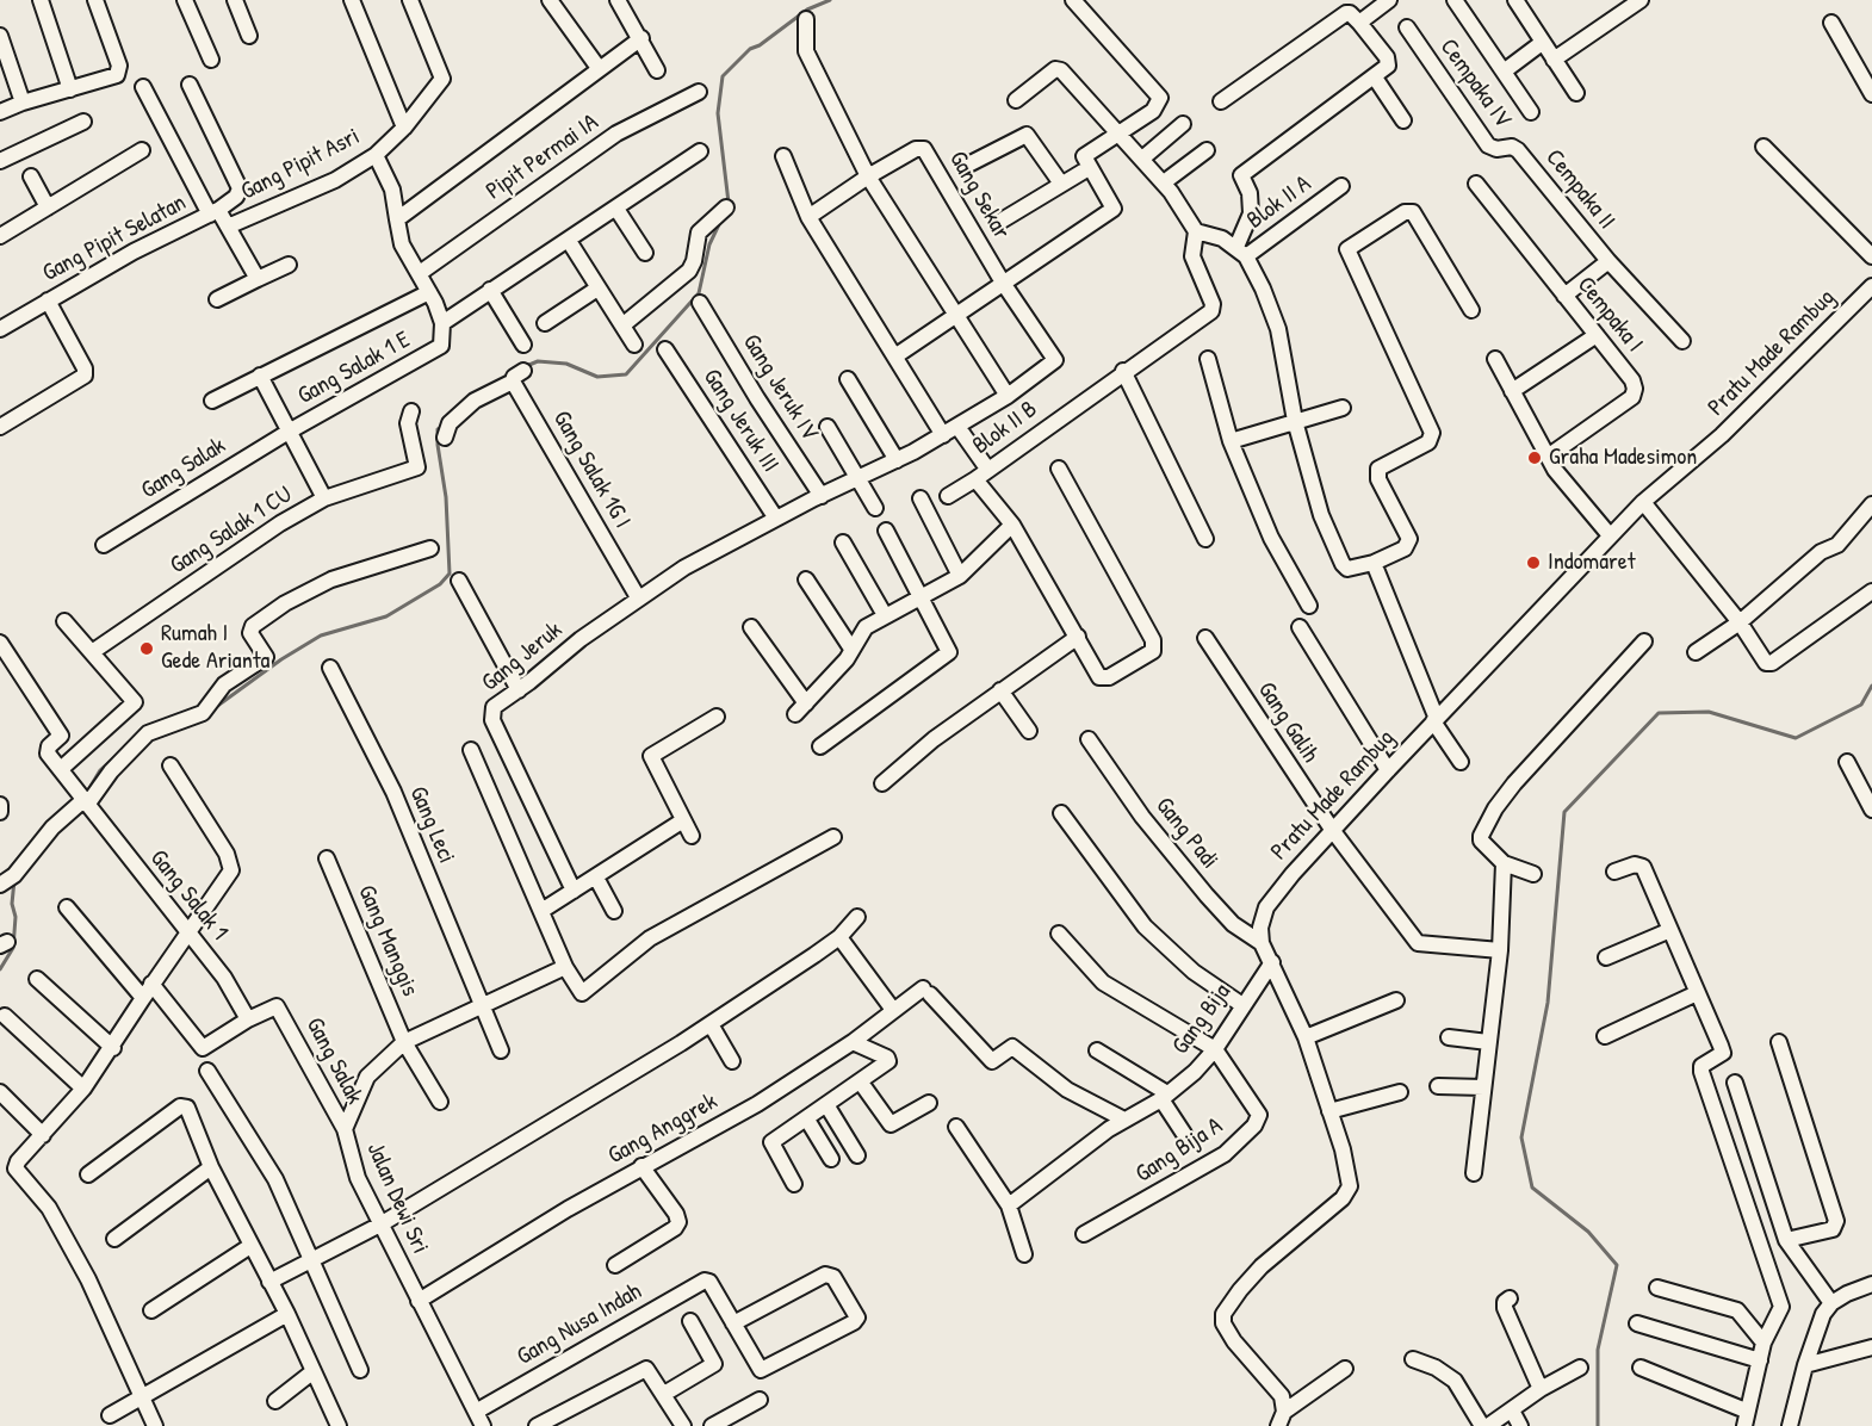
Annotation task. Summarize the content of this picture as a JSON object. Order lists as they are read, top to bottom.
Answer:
{
  "streets": {
    "street": [
      "Cempaka IV",
      "Pipit Permai IA",
      "Gang Pipit Asri",
      "Cempaka II",
      "Gang Sekar",
      "Blok II A",
      "Gang Pipit Selatan",
      "Cempaka I",
      "Pratu Made Rambug",
      "Gang Salak 1 E",
      "Gang Jeruk IV",
      "Gang Jeruk III",
      "Blok II B",
      "Gang Salak",
      "Gang Salak 1G I",
      "Gang Salak 1 CU",
      "Gang Jeruk",
      "Gang Galih",
      "Gang Leci",
      "Gang Padi",
      "Gang Salak 1",
      "Gang Manggis",
      "Gang Bija",
      "Gang Anggrek",
      "Gang Bija A",
      "Jalan Dewi Sri",
      "Gang Nusa Indah"
    ]
  },
  "crossings": [
    ["Cempaka IV", "Cempaka II"],
    ["Gang Pipit Asri", "Gang Pipit Selatan"],
    ["Gang Sekar", "Gang Jeruk"],
    ["Pratu Made Rambug", "Gang Galih"],
    ["Pratu Made Rambug", "Gang Padi"],
    ["Gang Salak 1 E", "Gang Salak"],
    ["Gang Salak 1 E", "Gang Salak 1 CU"],
    ["Gang Jeruk IV", "Gang Jeruk"],
    ["Gang Jeruk III", "Gang Jeruk"],
    ["Gang Salak", "Gang Salak 1 CU"],
    ["Gang Salak", "Gang Salak 1"],
    ["Gang Salak", "Jalan Dewi Sri"],
    ["Gang Salak 1G I", "Gang Jeruk"],
    ["Gang Leci", "Jalan Dewi Sri"],
    ["Gang Manggis", "Jalan Dewi Sri"],
    ["Gang Bija", "Gang Anggrek"],
    ["Gang Bija", "Gang Bija A"],
    ["Gang Anggrek", "Jalan Dewi Sri"],
    ["Jalan Dewi Sri", "Gang Nusa Indah"]
  ],
  "places": ["Graha Madesimon", "Indomaret", "Rumah I Gede Arianta"]
}
